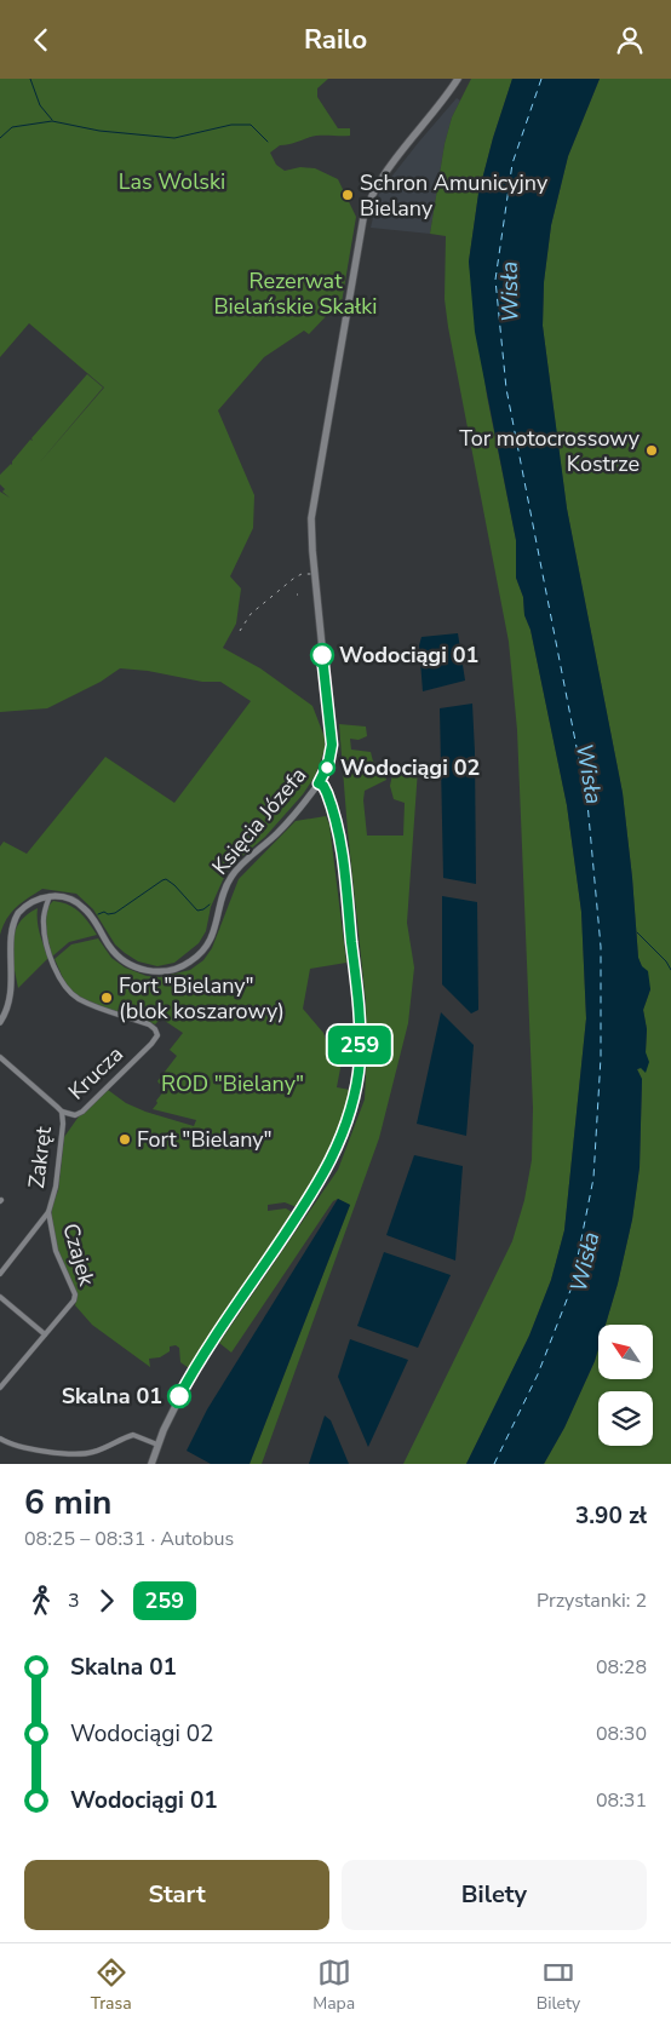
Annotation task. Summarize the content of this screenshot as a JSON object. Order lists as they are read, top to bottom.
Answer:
{
  "streets": {
    "main road": ["Księcia Józefa"],
    "street": ["Krucza", "Zakręt", "Czajek"]
  },
  "crossings": [
    ["Księcia Józefa", "Krucza"],
    ["Krucza", "Zakręt"],
    ["Zakręt", "Czajek"]
  ],
  "water": ["Wisła"],
  "parks": ["Las Wolski", "Rezerwat Bielańskie Skałki", "ROD \"Bielany\""],
  "places": [
    "Schron Amunicyjny Bielany",
    "Tor motocrossowy Kostrze",
    "Wodociągi 01",
    "Wodociągi 02",
    "Fort \"Bielany\" (blok koszarowy)",
    "Fort \"Bielany\"",
    "Skalna 01"
  ],
  "lines": ["bus line 259"],
  "north": "top left",
  "page": {
    "header": "Railo",
    "on_map": "259",
    "heading": ["6 min", "08:25 – 08:31 · Autobus", "3.90 zł"],
    "legs": ["3", "259", "Przystanki: 2"],
    "list": [
      {
        "name": "Skalna 01",
        "value": "08:28"
      },
      {
        "name": "Wodociągi 02",
        "value": "08:30"
      },
      {
        "name": "Wodociągi 01",
        "value": "08:31"
      }
    ],
    "buttons": ["Start", "Bilety"],
    "tabs": ["Trasa", "Mapa", "Bilety"]
  }
}
